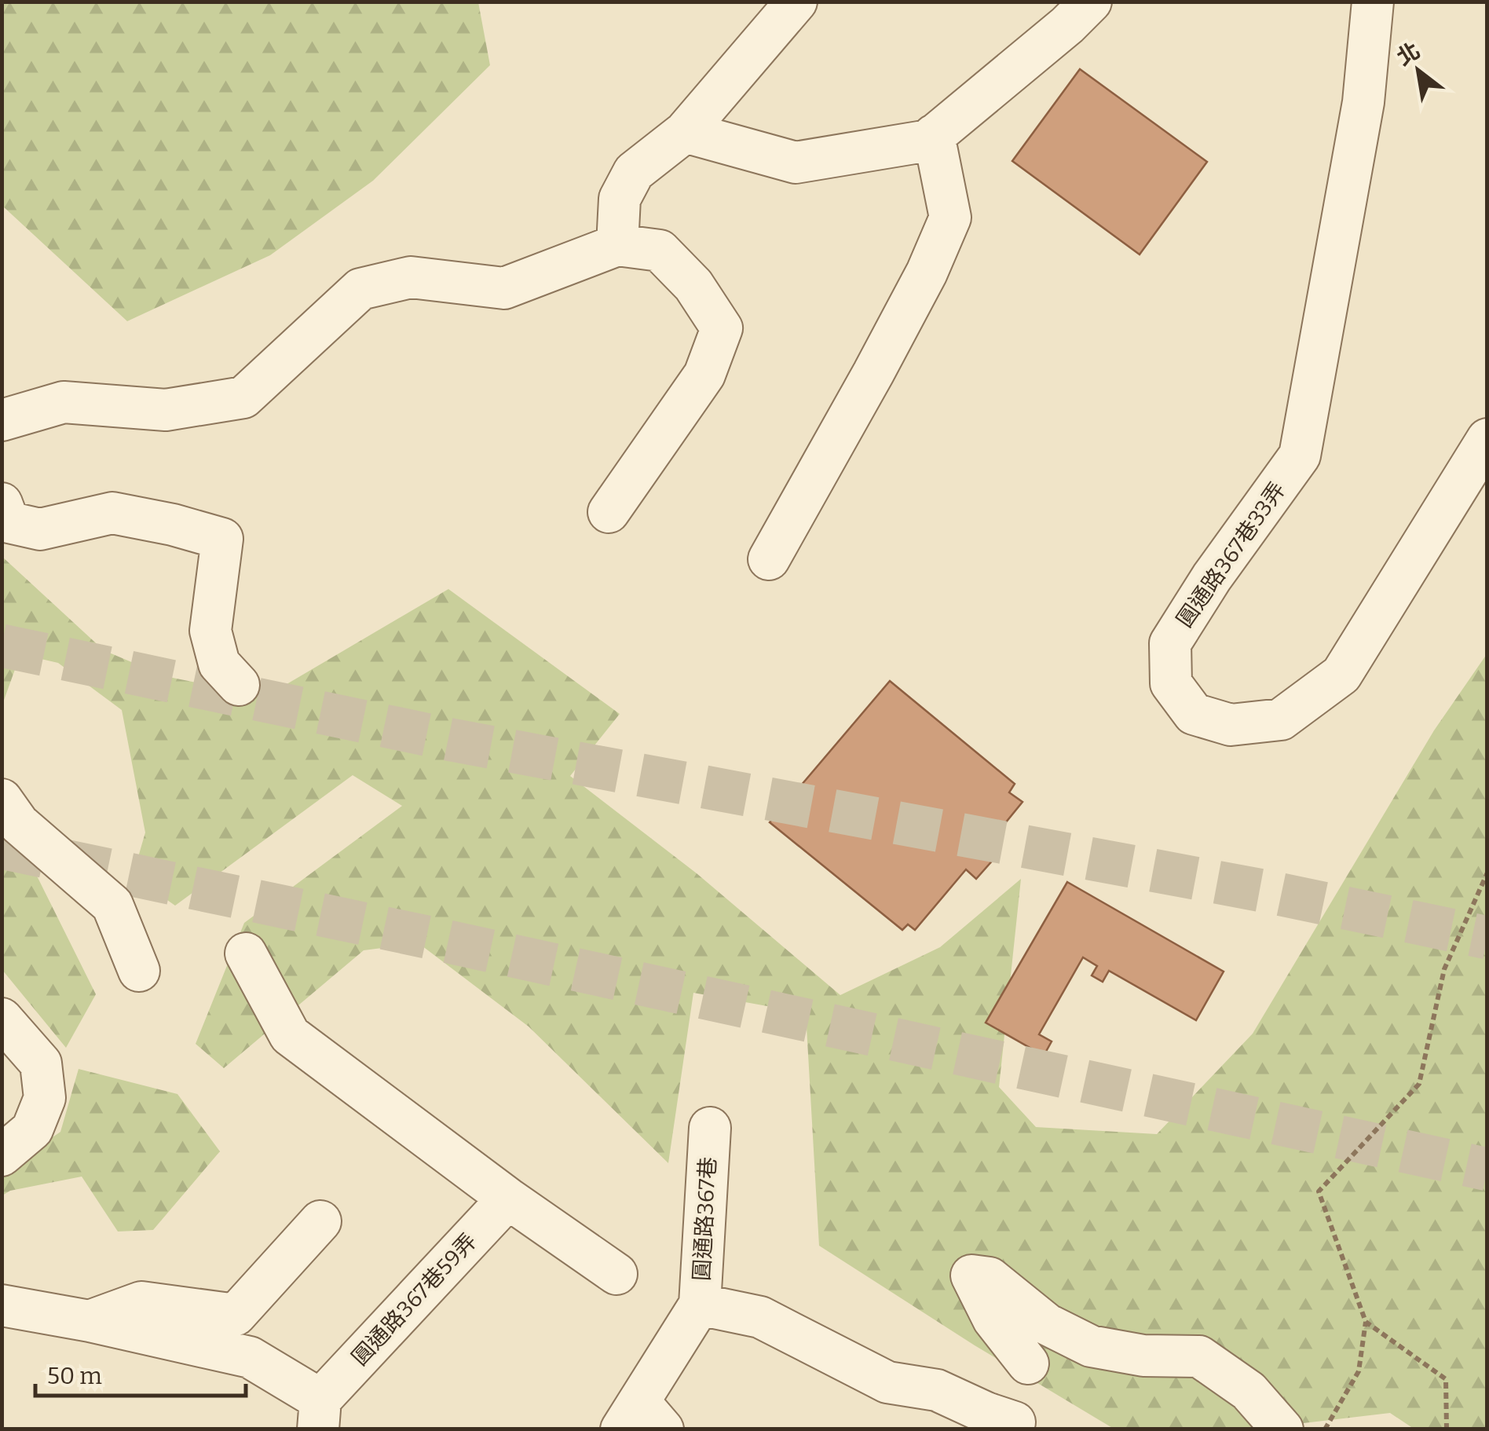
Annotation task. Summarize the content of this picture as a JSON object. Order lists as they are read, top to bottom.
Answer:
{
  "streets": {
    "street": ["圓通路367巷33弄", "圓通路367巷", "圓通路367巷59弄"]
  },
  "scale_bar": "50 m",
  "north": "top left"
}
